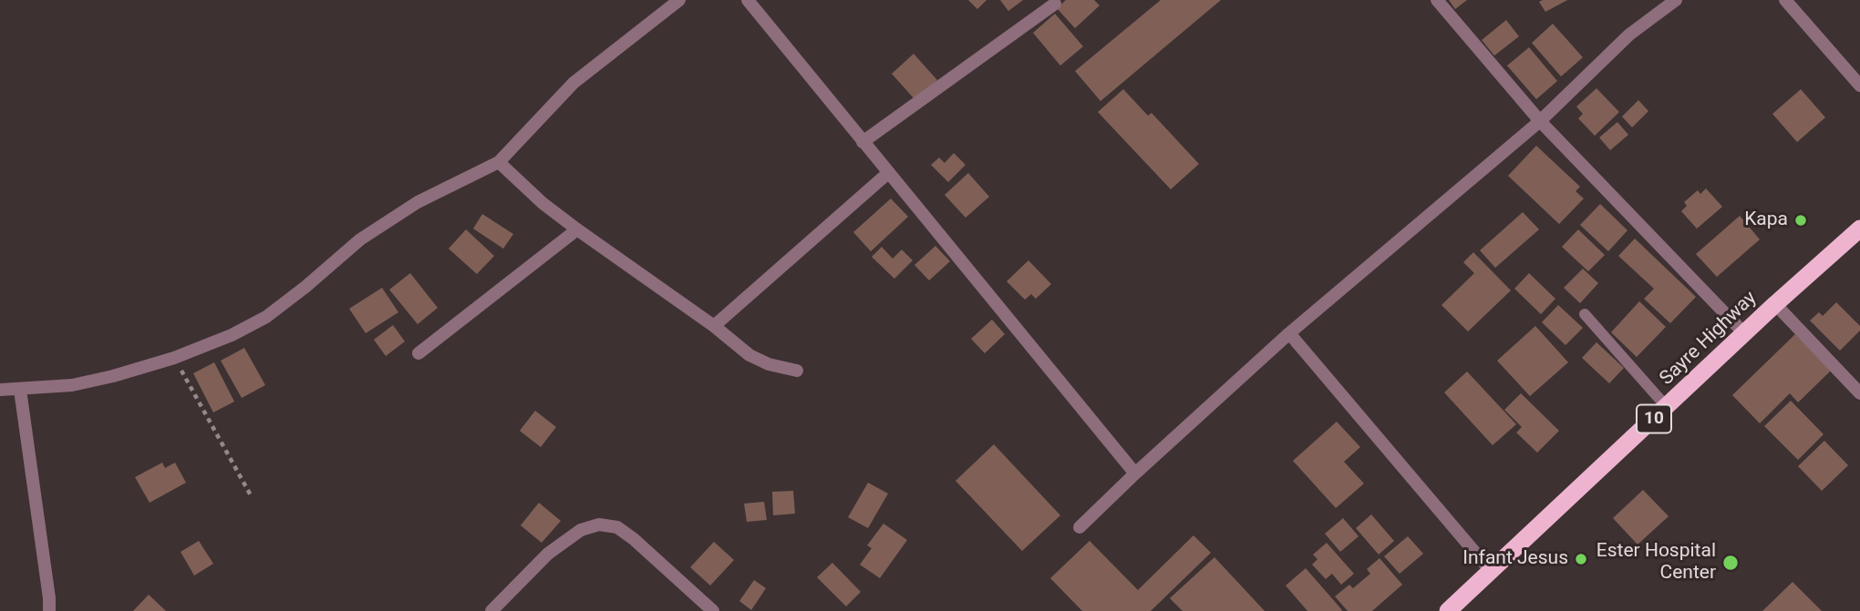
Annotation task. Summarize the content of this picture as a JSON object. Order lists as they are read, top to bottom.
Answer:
{
  "streets": {
    "highway": ["Sayre Highway", "10"]
  },
  "places": ["Kapa", "Infant Jesus", "Ester Hospital Center"]
}
